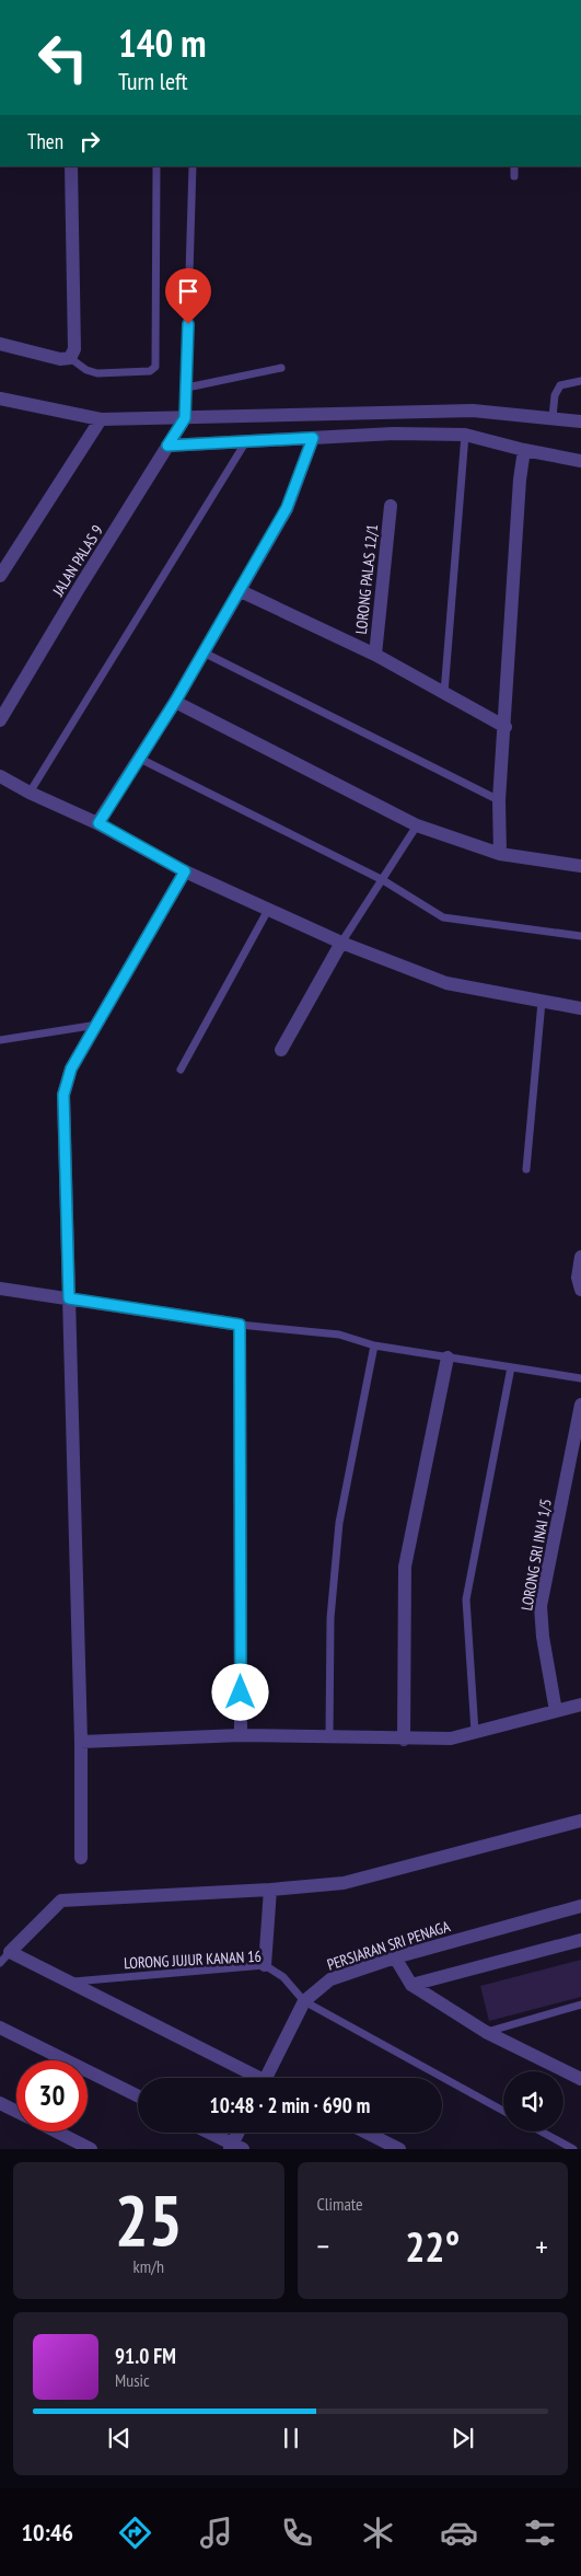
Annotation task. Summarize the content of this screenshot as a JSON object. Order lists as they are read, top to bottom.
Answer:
{
  "streets": {
    "street": [
      "JALAN PALAS 9",
      "LORONG PALAS 12/1",
      "LORONG SRI INAI 1/5",
      "PERSIARAN SRI PENAGA"
    ],
    "lane": ["LORONG JUJUR KANAN 16"]
  },
  "crossings": [
    ["PERSIARAN SRI PENAGA", "LORONG JUJUR KANAN 16"]
  ],
  "page": {
    "turn": ["140 m", "Turn left"],
    "then": "Then",
    "limit": "30",
    "trip": "10:48 · 2 min · 690 m",
    "tile": [
      ["25", "km/h"],
      "Climate"
    ],
    "heat": ["−", "22°", "+"],
    "song": ["91.0 FM", "Music"],
    "tabs": "10:46"
  }
}
